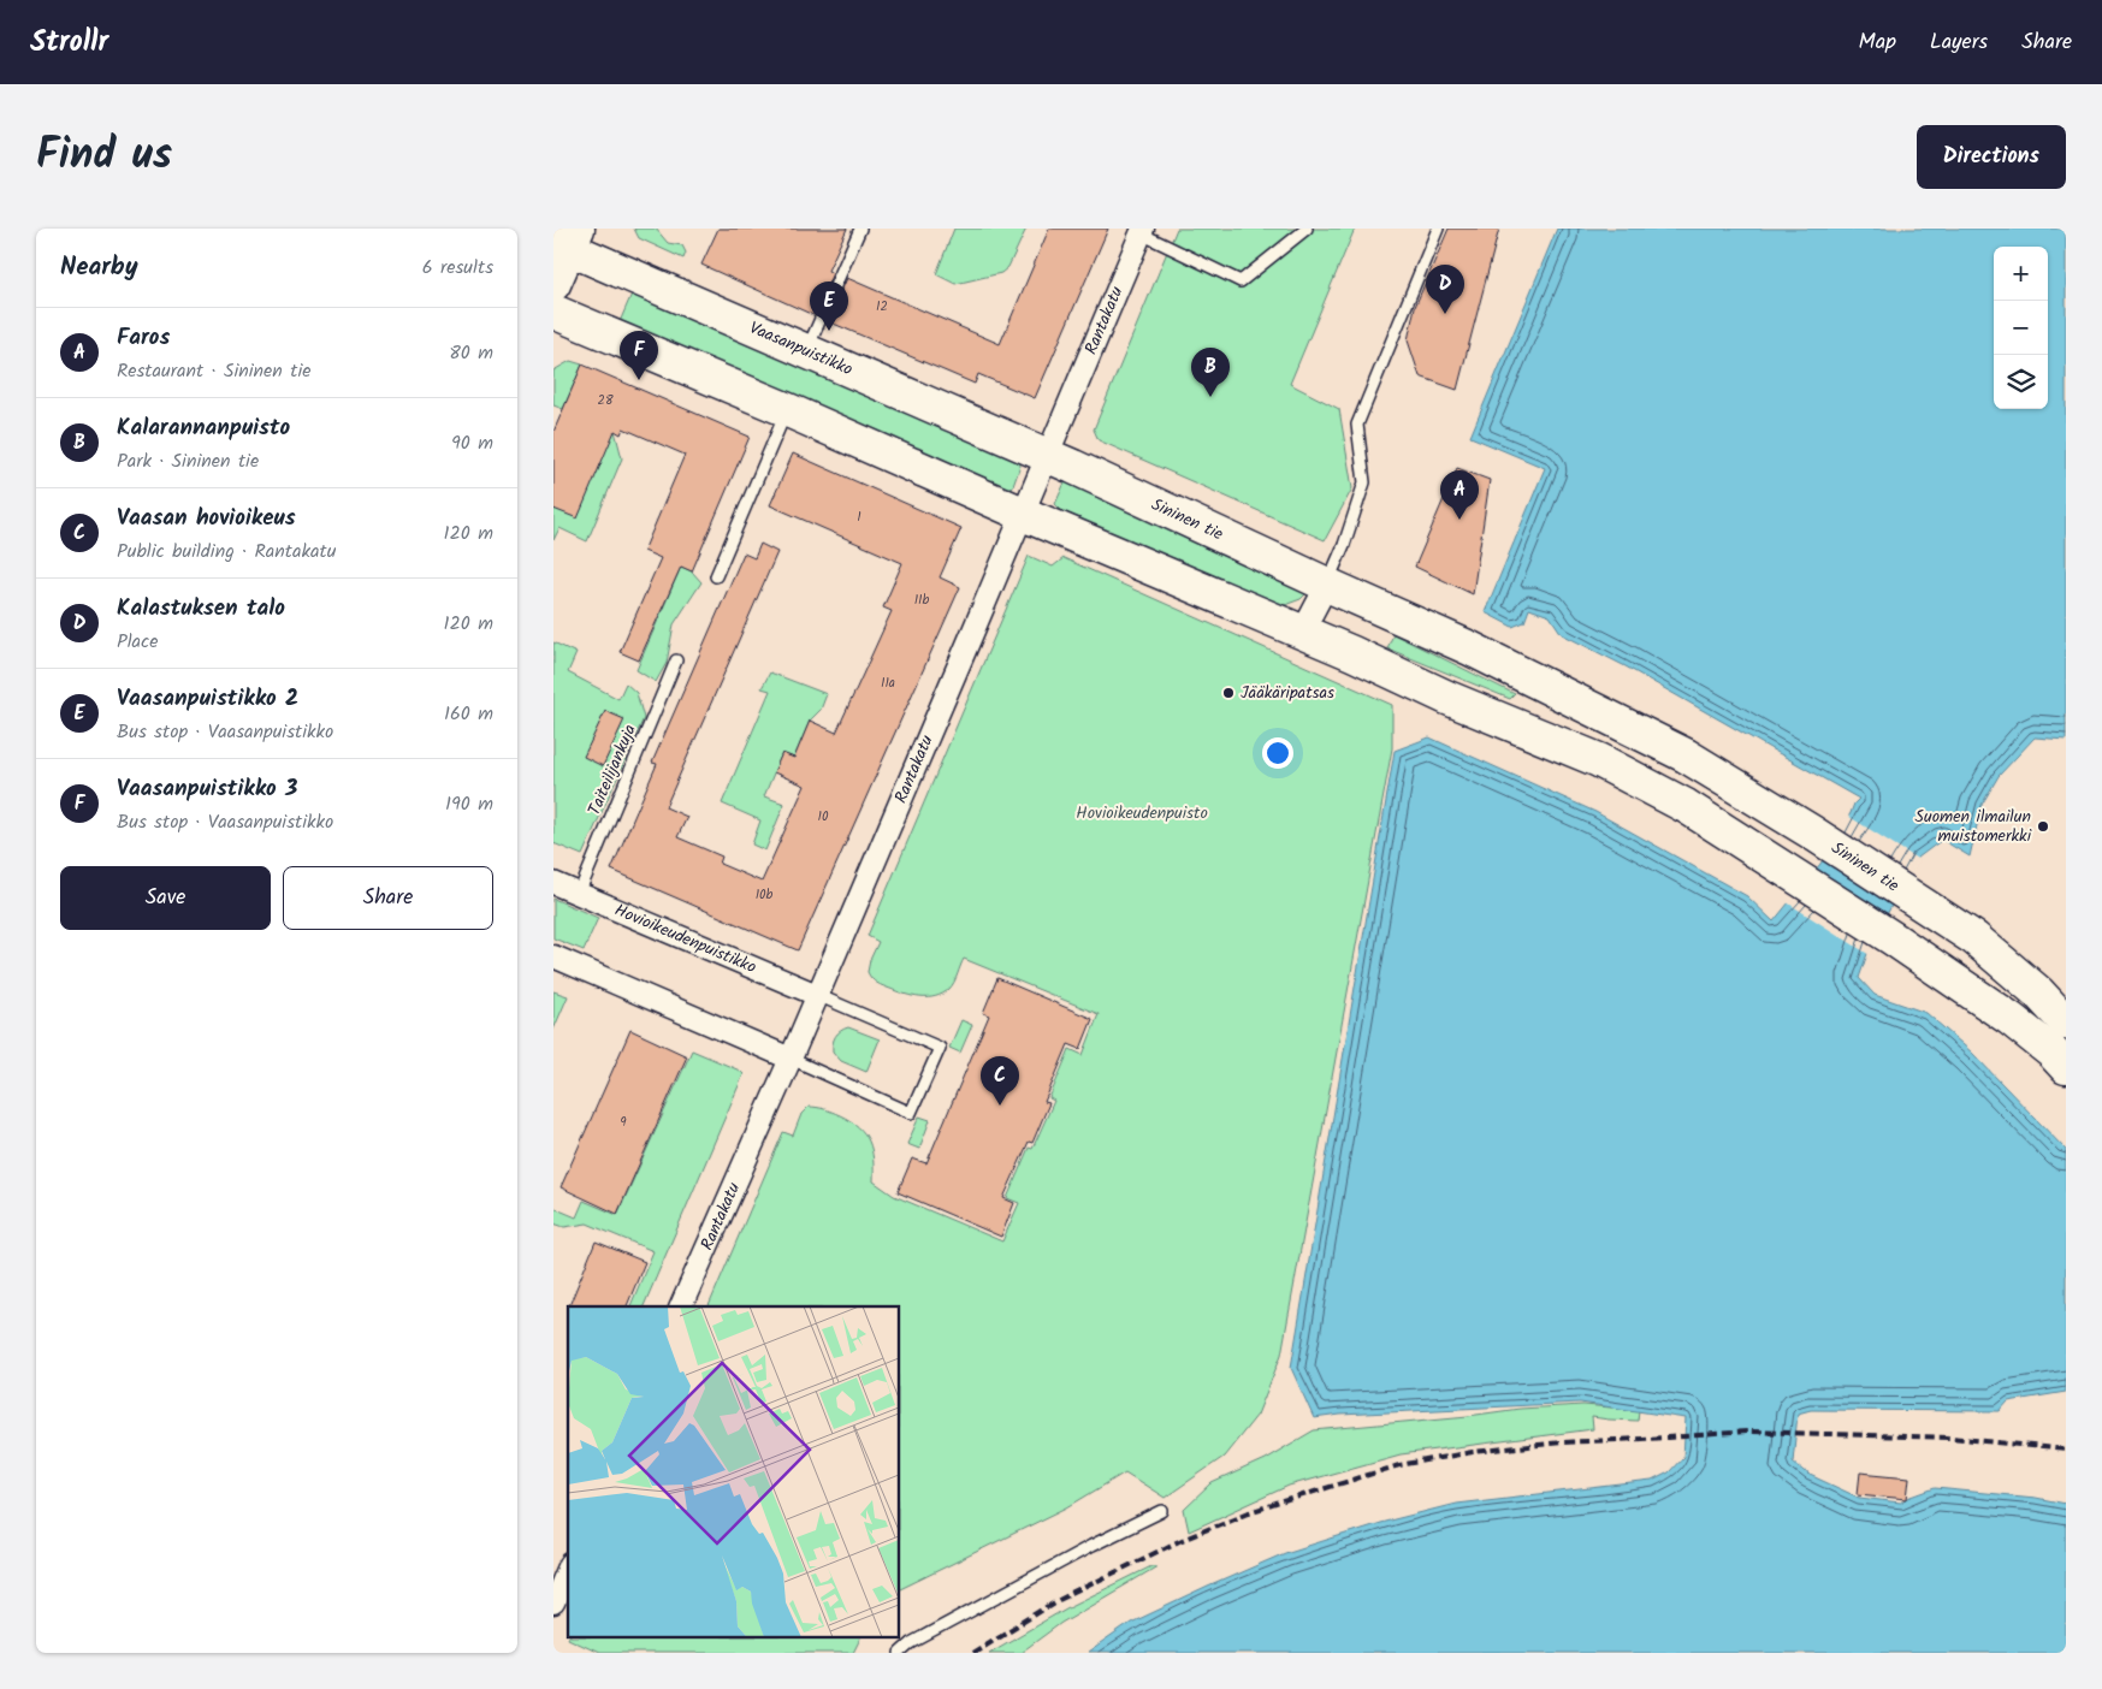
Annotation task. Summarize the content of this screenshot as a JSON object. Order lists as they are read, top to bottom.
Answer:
{
  "streets": {
    "main road": ["Vaasanpuistikko", "Sininen tie"],
    "street": ["Rantakatu", "Hovioikeudenpuistikko"],
    "lane": ["Taiteilijankuja"]
  },
  "crossings": [
    ["Rantakatu", "Vaasanpuistikko"],
    ["Rantakatu", "Sininen tie"],
    ["Rantakatu", "Hovioikeudenpuistikko"],
    ["Vaasanpuistikko", "Sininen tie"],
    ["Taiteilijankuja", "Hovioikeudenpuistikko"]
  ],
  "parks": ["Hovioikeudenpuisto"],
  "places": ["Jääkäripatsas", "Suomen ilmailun muistomerkki"],
  "house_numbers": [
    "12",
    "28",
    "1",
    "11b",
    "11a",
    "10",
    "10b",
    "9"
  ],
  "page": {
    "header": "Strollr",
    "nav": ["Map", "Layers", "Share"],
    "title": "Find us",
    "buttons": [
      "Directions",
      ["Save", "Share"]
    ],
    "heading": ["Nearby", "6 results"],
    "map_buttons": ["+", "−"],
    "pins": [
      "D",
      "E",
      "F",
      "B",
      "A",
      "C"
    ],
    "list": [
      {
        "mark": "A",
        "name": "Faros",
        "note": "Restaurant · Sininen tie",
        "value": "80 m"
      },
      {
        "mark": "B",
        "name": "Kalarannanpuisto",
        "note": "Park · Sininen tie",
        "value": "90 m"
      },
      {
        "mark": "C",
        "name": "Vaasan hovioikeus",
        "note": "Public building · Rantakatu",
        "value": "120 m"
      },
      {
        "mark": "D",
        "name": "Kalastuksen talo",
        "note": "Place",
        "value": "120 m"
      },
      {
        "mark": "E",
        "name": "Vaasanpuistikko 2",
        "note": "Bus stop · Vaasanpuistikko",
        "value": "160 m"
      },
      {
        "mark": "F",
        "name": "Vaasanpuistikko 3",
        "note": "Bus stop · Vaasanpuistikko",
        "value": "190 m"
      }
    ]
  }
}
